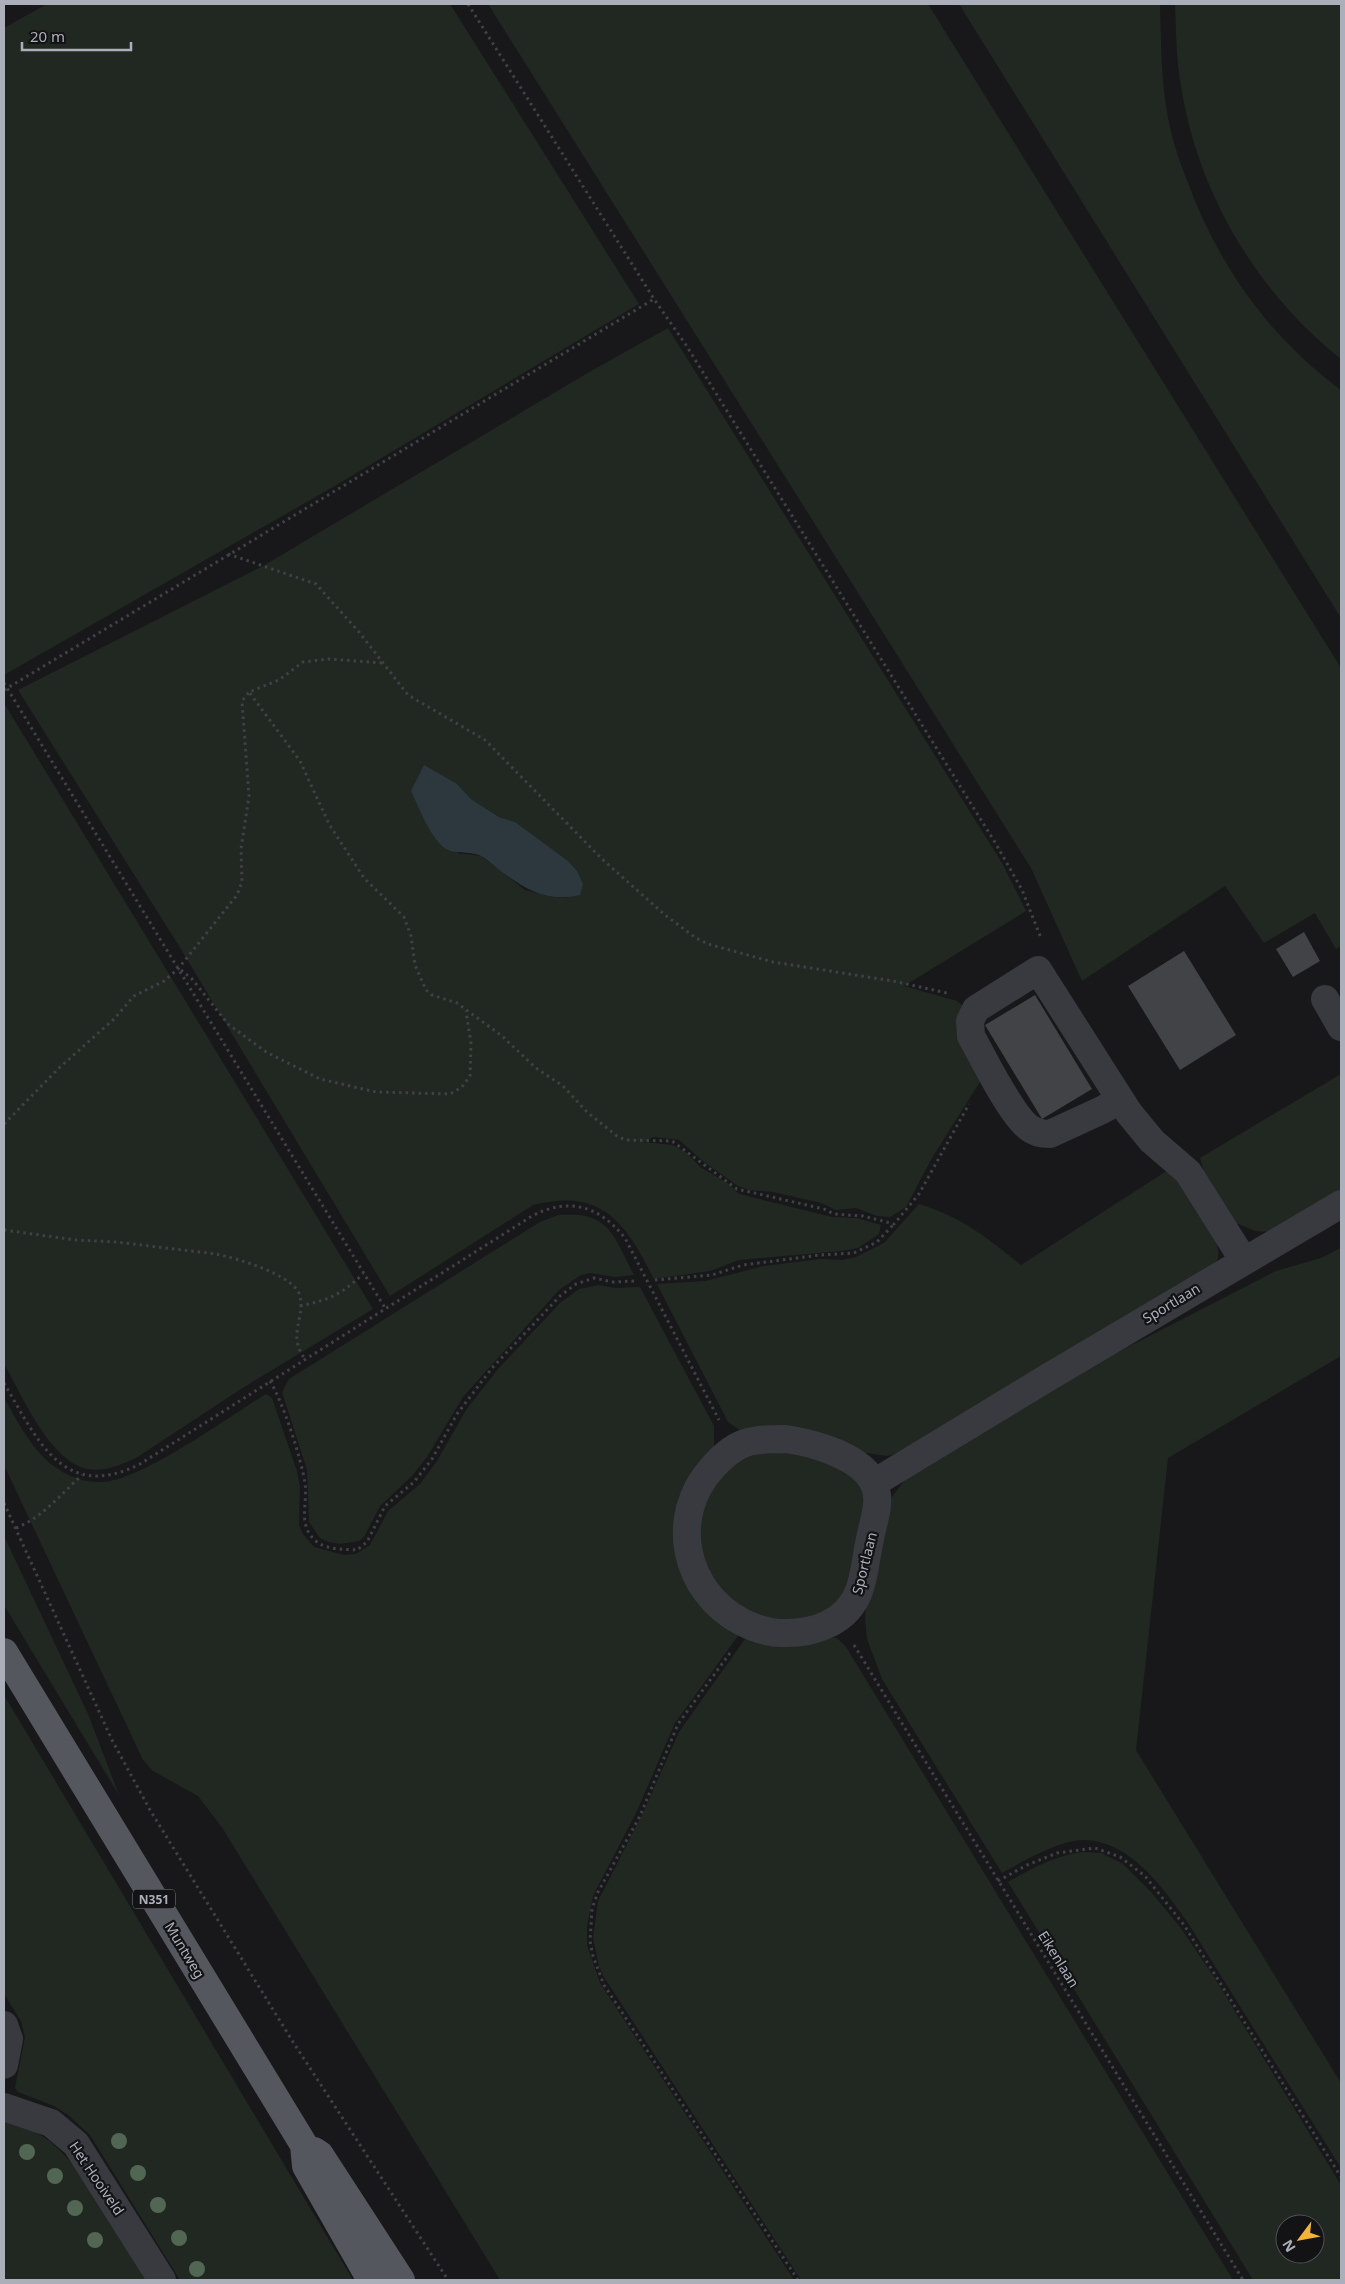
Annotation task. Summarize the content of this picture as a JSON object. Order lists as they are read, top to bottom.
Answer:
{
  "streets": {
    "main road": ["N351", "Muntweg"],
    "street": ["Sportlaan", "Het Hooiveld"],
    "path": ["Eikenlaan"]
  },
  "scale_bar": "20 m",
  "north": "bottom left"
}
